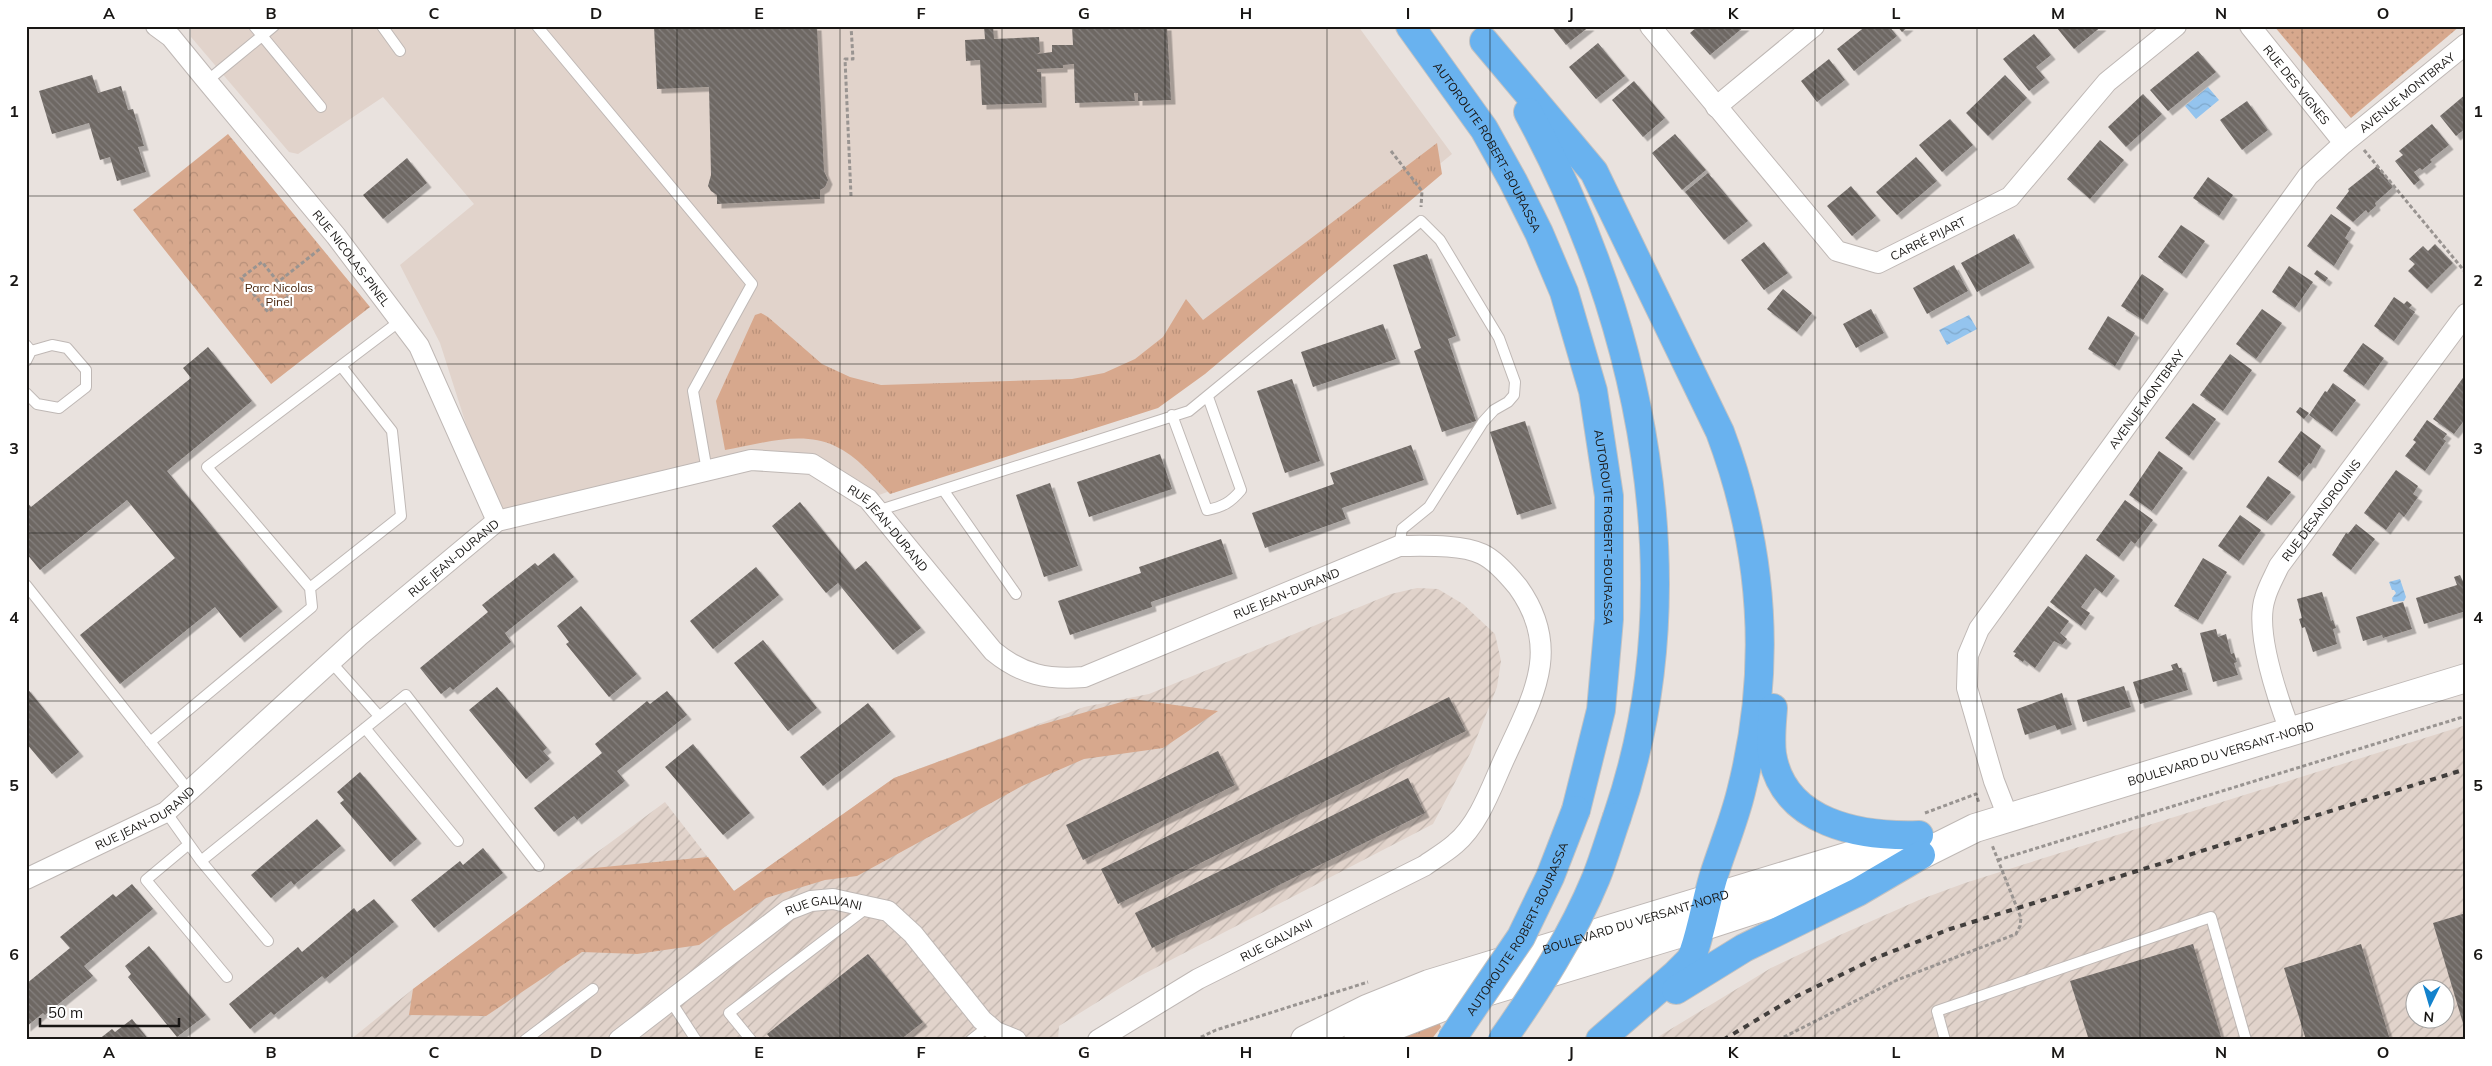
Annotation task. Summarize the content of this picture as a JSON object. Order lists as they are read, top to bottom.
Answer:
{
  "streets": {
    "highway": ["AUTOROUTE ROBERT-BOURASSA"],
    "street": [
      "RUE DES VIGNES",
      "AVENUE MONTBRAY",
      "CARRÉ PIJART",
      "RUE NICOLAS-PINEL",
      "RUE DESANDROUINS",
      "RUE JEAN-DURAND",
      "BOULEVARD DU VERSANT-NORD",
      "RUE GALVANI"
    ]
  },
  "crossings": [
    ["RUE DES VIGNES", "AVENUE MONTBRAY"],
    ["AVENUE MONTBRAY", "BOULEVARD DU VERSANT-NORD"],
    ["RUE NICOLAS-PINEL", "RUE JEAN-DURAND"],
    ["RUE DESANDROUINS", "BOULEVARD DU VERSANT-NORD"],
    ["RUE JEAN-DURAND", "RUE GALVANI"]
  ],
  "parks": ["Parc Nicolas Pinel"],
  "scale_bar": "50 m",
  "north": "bottom",
  "grid": {
    "columns": [
      "A",
      "B",
      "C",
      "D",
      "E",
      "F",
      "G",
      "H",
      "I",
      "J",
      "K",
      "L",
      "M",
      "N",
      "O"
    ],
    "rows": [
      "1",
      "2",
      "3",
      "4",
      "5",
      "6"
    ]
  }
}
